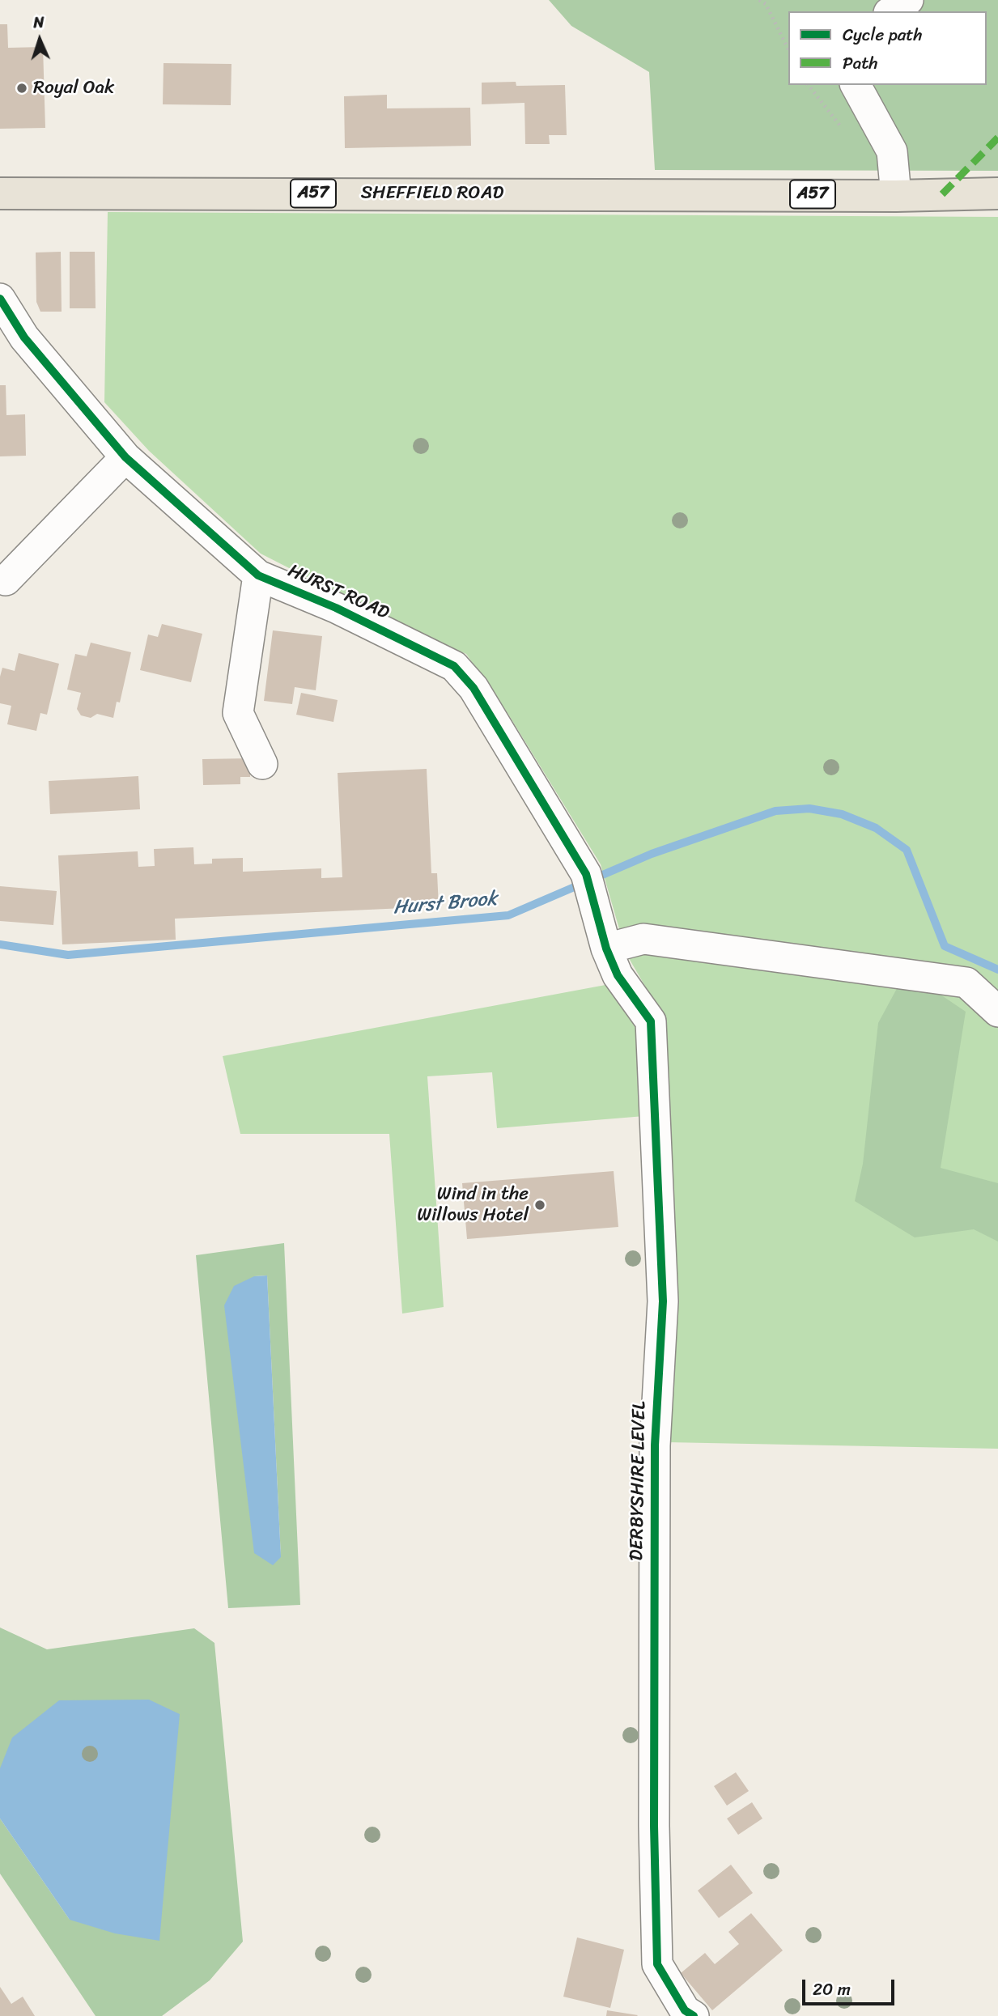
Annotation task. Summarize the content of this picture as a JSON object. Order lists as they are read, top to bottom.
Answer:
{
  "streets": {
    "main road": ["A57", "SHEFFIELD ROAD"],
    "street": ["HURST ROAD", "DERBYSHIRE LEVEL"]
  },
  "crossings": [
    ["A57", "SHEFFIELD ROAD"],
    ["HURST ROAD", "DERBYSHIRE LEVEL"]
  ],
  "water": ["Hurst Brook"],
  "places": ["Royal Oak", "Wind in the Willows Hotel"],
  "legend": ["Cycle path", "Path"],
  "scale_bar": "20 m",
  "north": "top"
}
